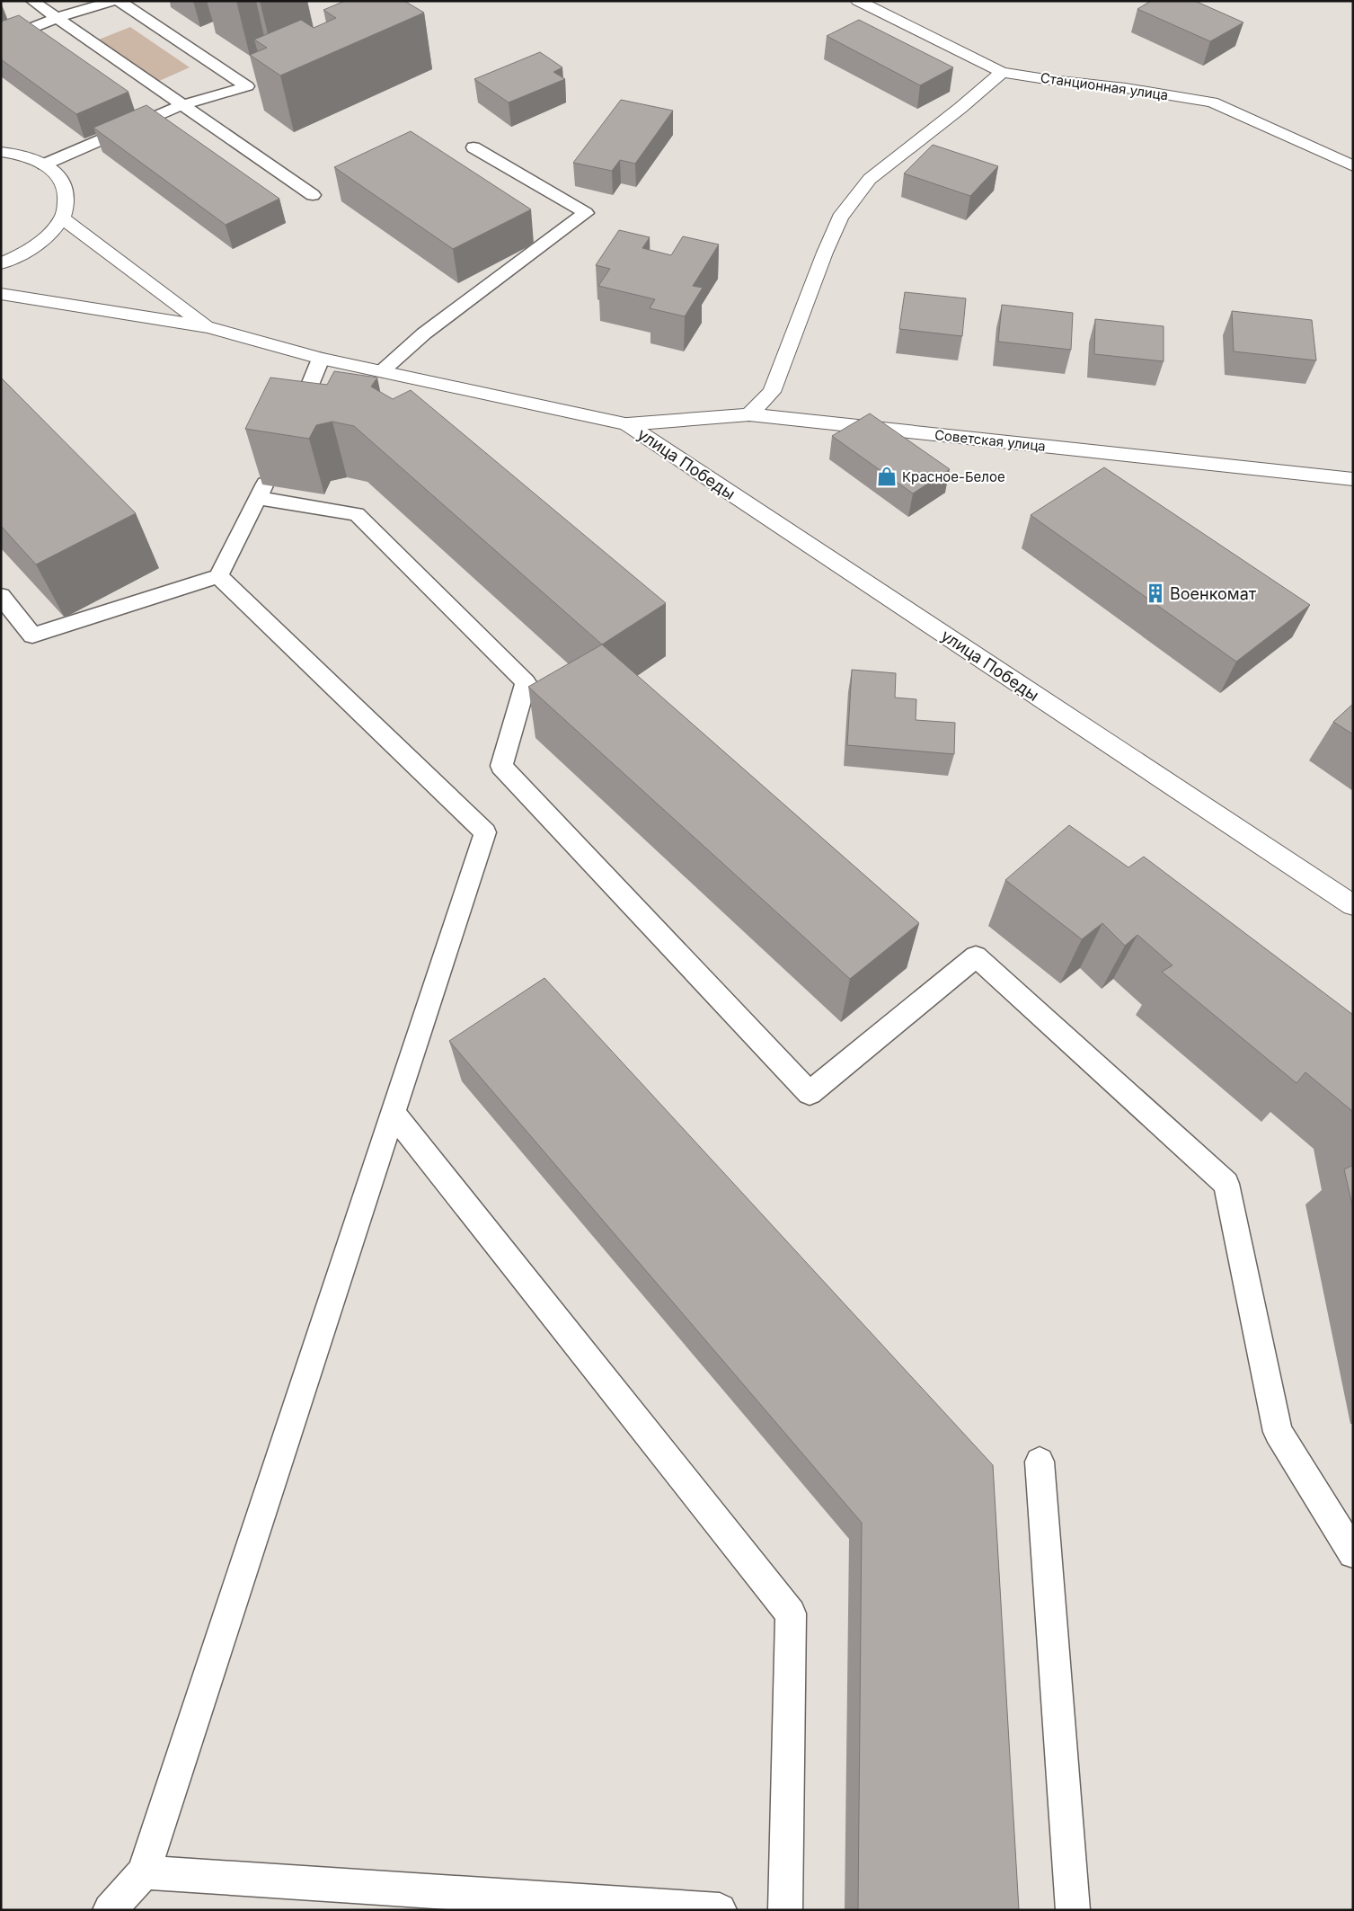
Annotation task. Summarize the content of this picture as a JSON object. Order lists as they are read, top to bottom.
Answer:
{
  "streets": {
    "street": ["Станционная улица", "Советская улица", "улица Победы"]
  },
  "crossings": [
    ["Советская улица", "улица Победы"]
  ],
  "places": {
    "shop": ["Красное-Белое"],
    "building": ["Военкомат"]
  }
}
